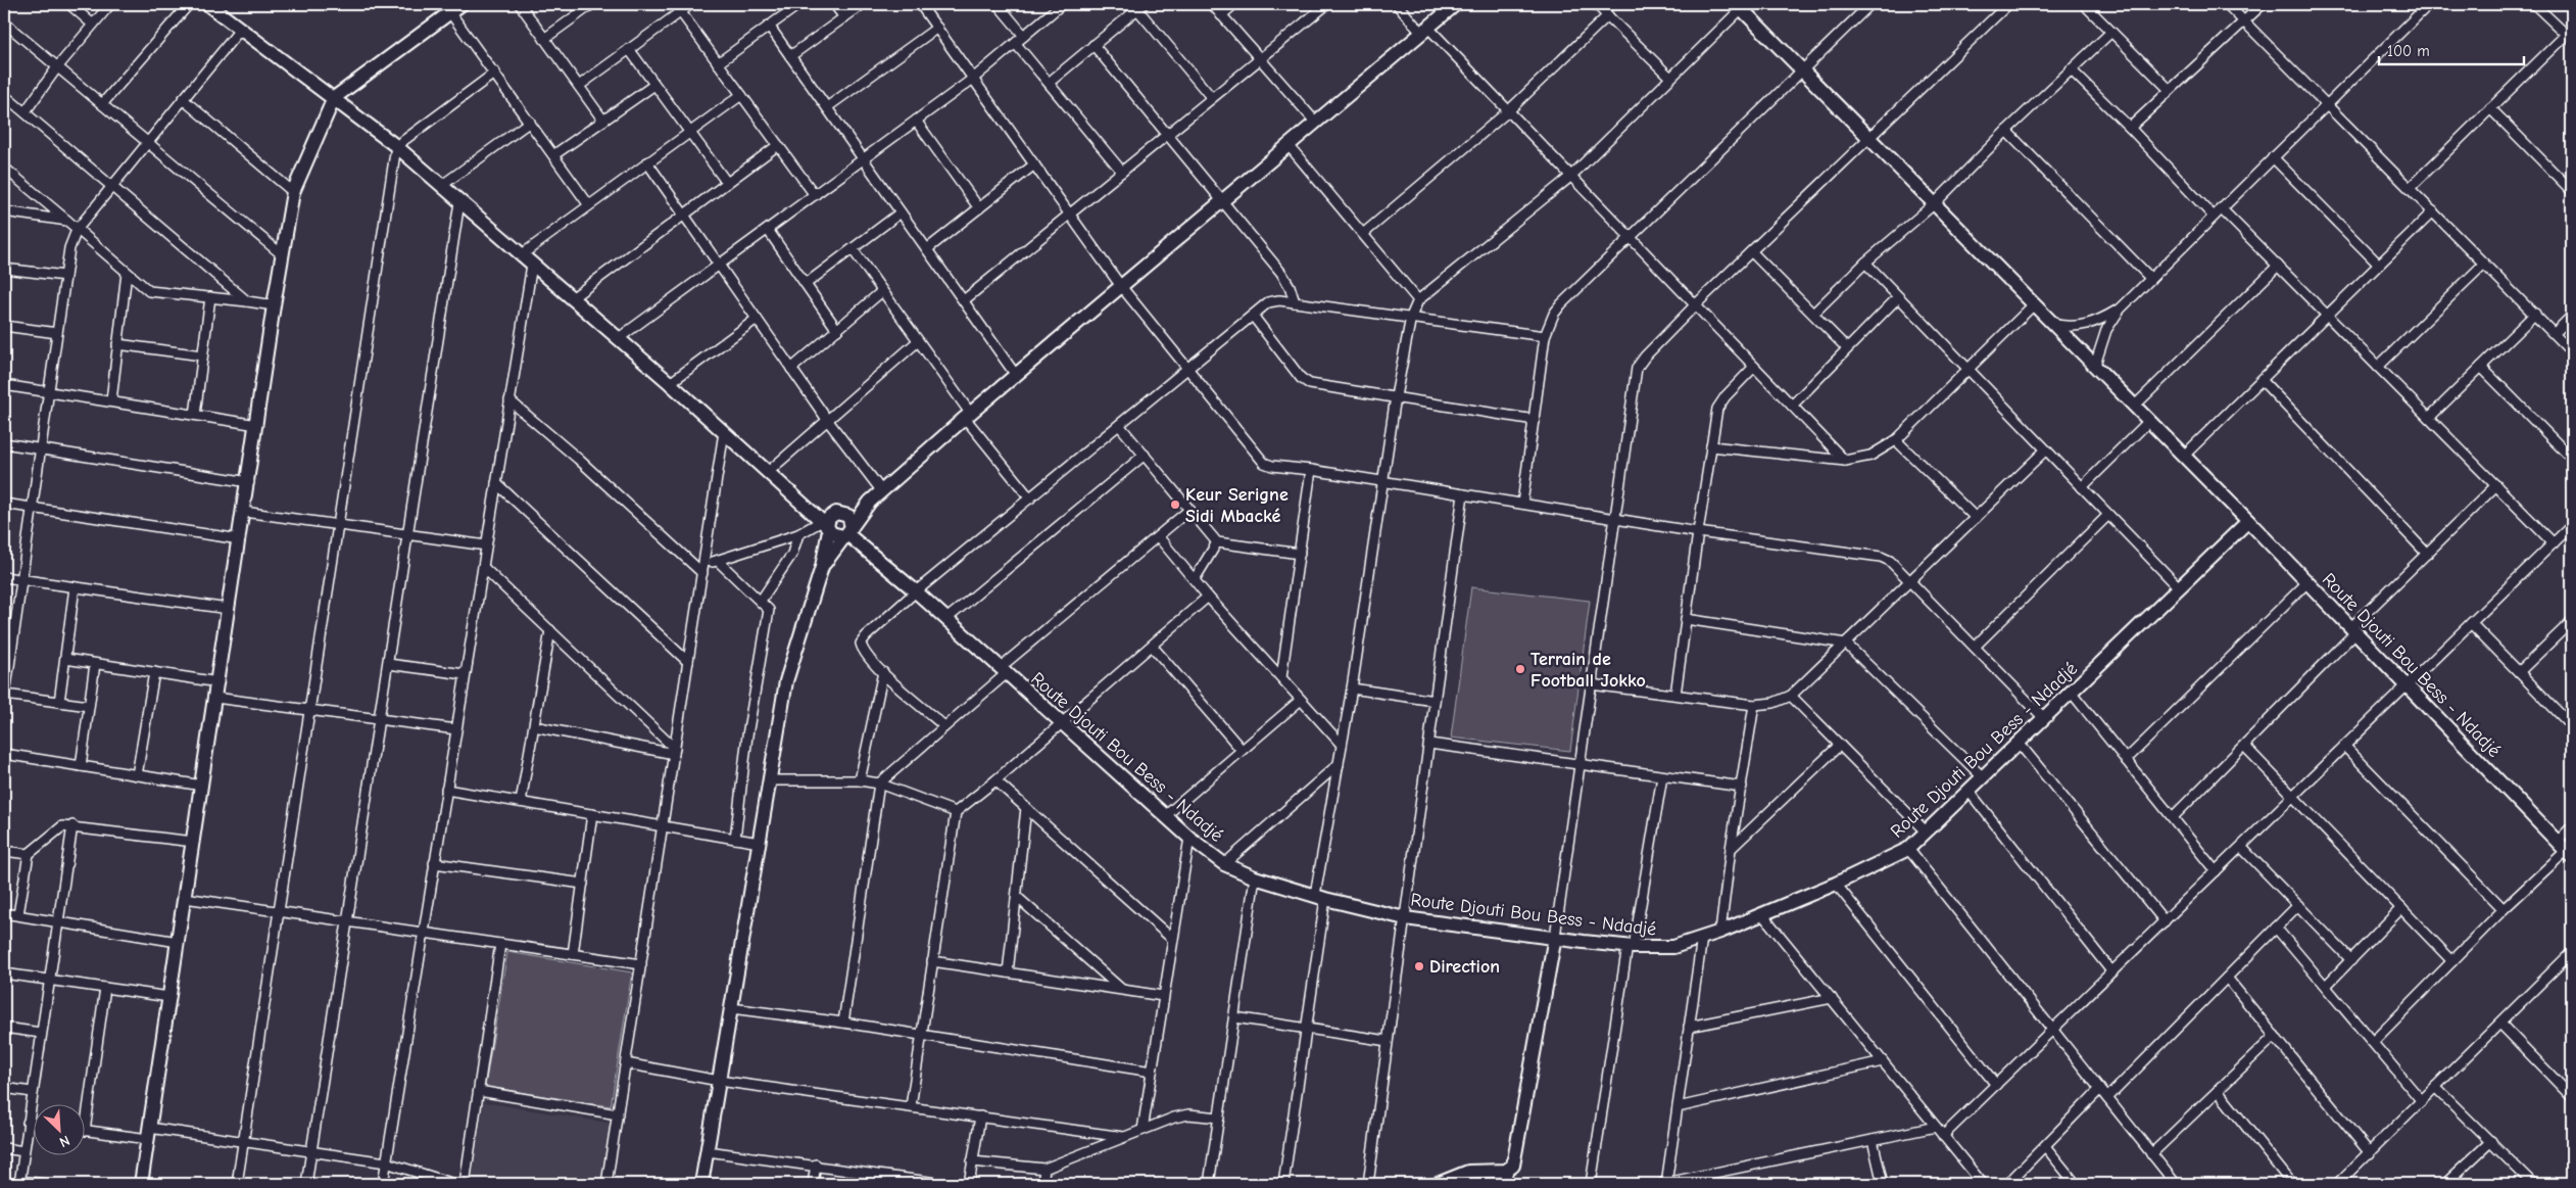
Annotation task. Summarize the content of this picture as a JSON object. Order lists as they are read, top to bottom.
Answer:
{
  "streets": {
    "main road": ["Route Djouti Bou Bess - Ndadjé"]
  },
  "places": ["Keur Serigne Sidi Mbacké", "Terrain de Football Jokko", "Direction"],
  "scale_bar": "100 m",
  "north": "bottom right"
}
